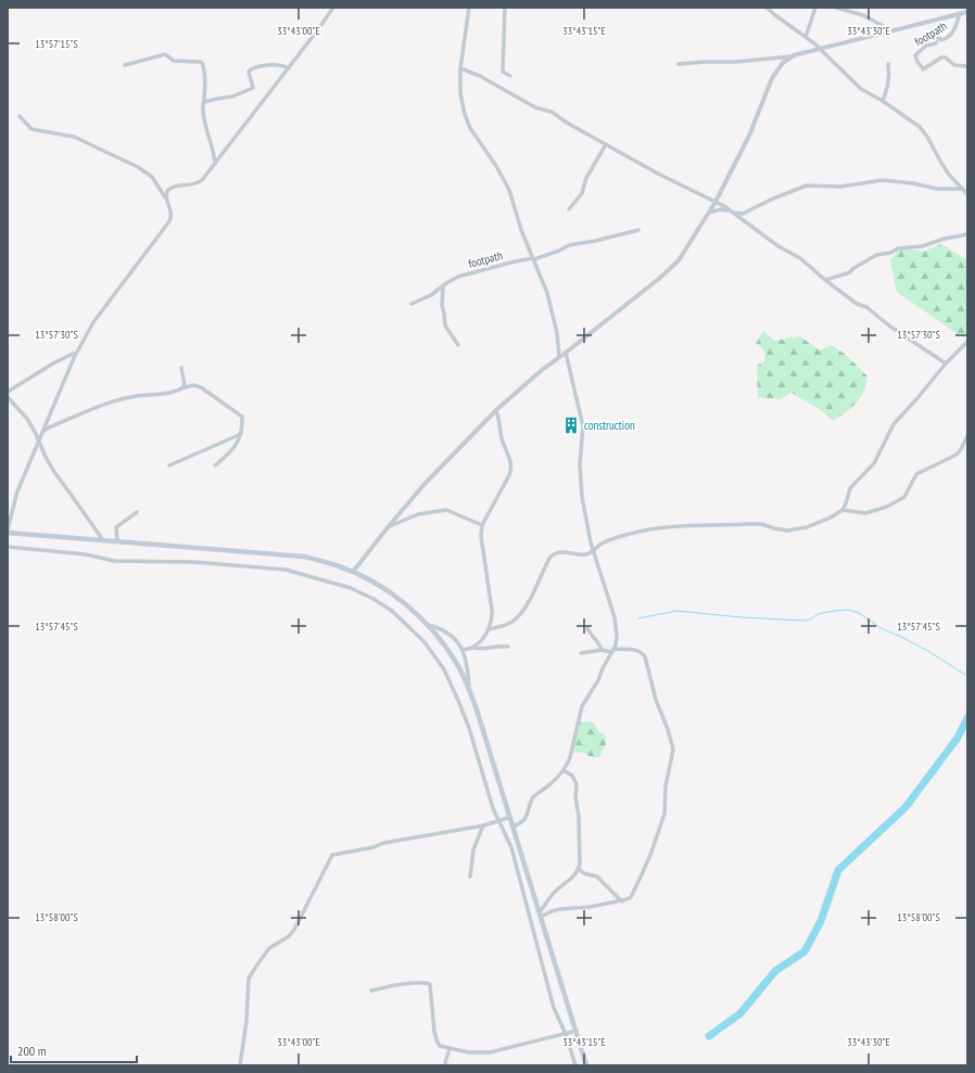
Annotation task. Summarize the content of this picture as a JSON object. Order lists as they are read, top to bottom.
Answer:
{
  "streets": {
    "street": ["footpath"]
  },
  "places": {
    "building": ["construction"]
  },
  "scale_bar": "200 m",
  "coordinates": [
    "33°43'00\"E",
    "33°43'15\"E",
    "33°43'30\"E",
    "13°57'15\"S",
    "13°57'30\"S",
    "13°57'45\"S",
    "13°58'00\"S"
  ]
}
